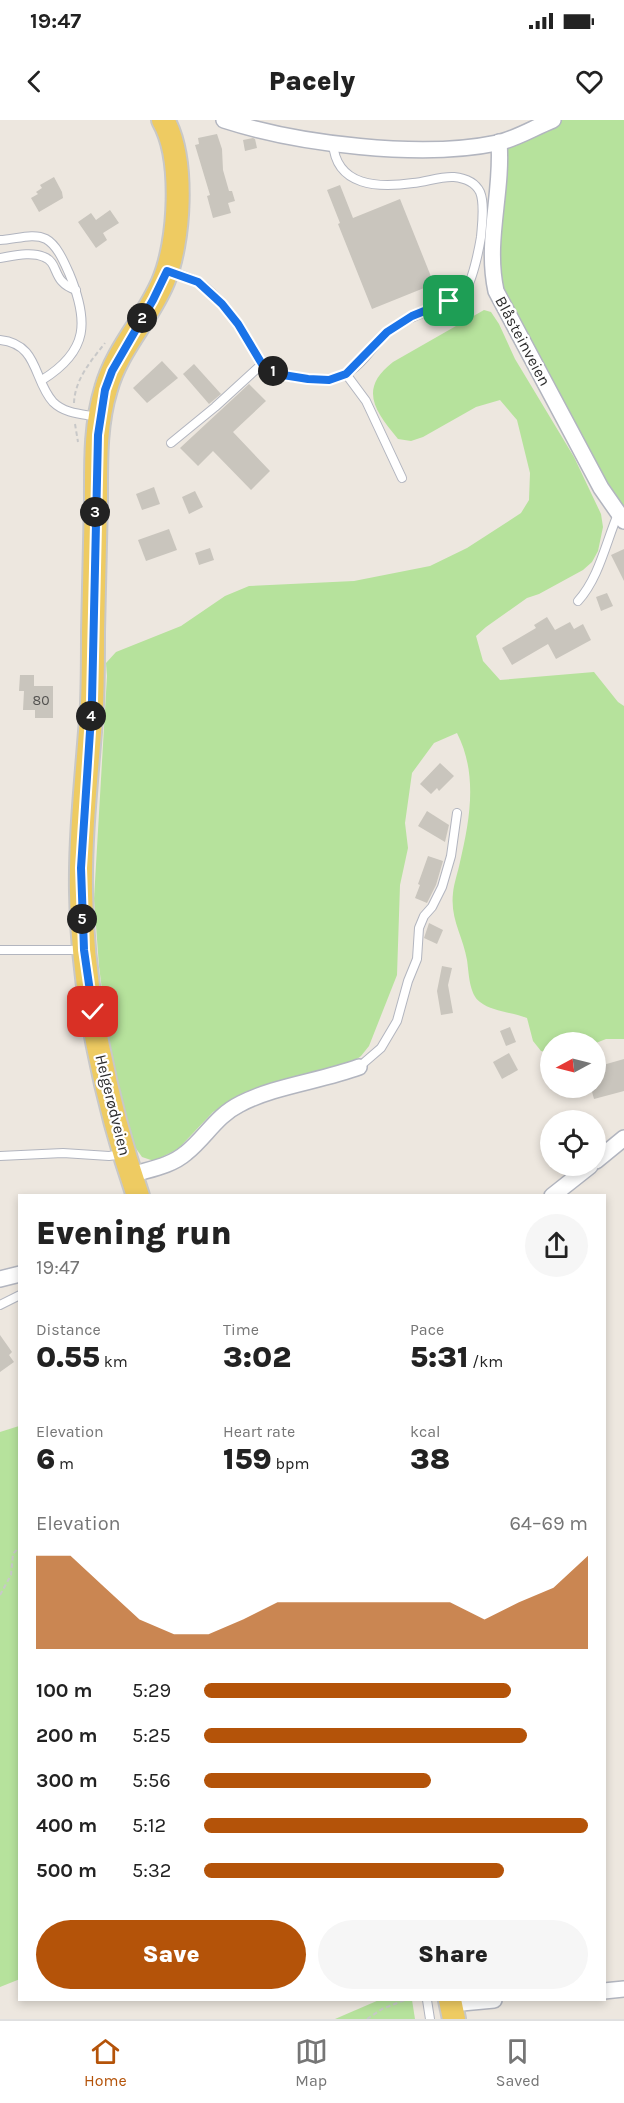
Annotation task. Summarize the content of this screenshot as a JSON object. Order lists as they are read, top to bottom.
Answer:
{
  "streets": {
    "main road": ["Helgerødveien"],
    "street": ["Blåsteinveien"]
  },
  "house_numbers": ["80"],
  "north": "left",
  "page": {
    "status": "19:47",
    "header": "Pacely",
    "pins": [
      "2",
      "1",
      "3",
      "4",
      "5"
    ],
    "heading": ["Evening run", "19:47"],
    "stats": [
      ["Distance", "0.55 km"],
      ["Time", "3:02"],
      ["Pace", "5:31 /km"],
      ["Elevation", "6 m"],
      ["Heart rate", "159 bpm"],
      ["kcal", "38"]
    ],
    "chart": ["Elevation", "64–69 m"],
    "list": [
      {
        "name": "100 m",
        "note": "5:29"
      },
      {
        "name": "200 m",
        "note": "5:25"
      },
      {
        "name": "300 m",
        "note": "5:56"
      },
      {
        "name": "400 m",
        "note": "5:12"
      },
      {
        "name": "500 m",
        "note": "5:32"
      }
    ],
    "buttons": ["Save", "Share"],
    "tabs": ["Home", "Map", "Saved"]
  }
}
